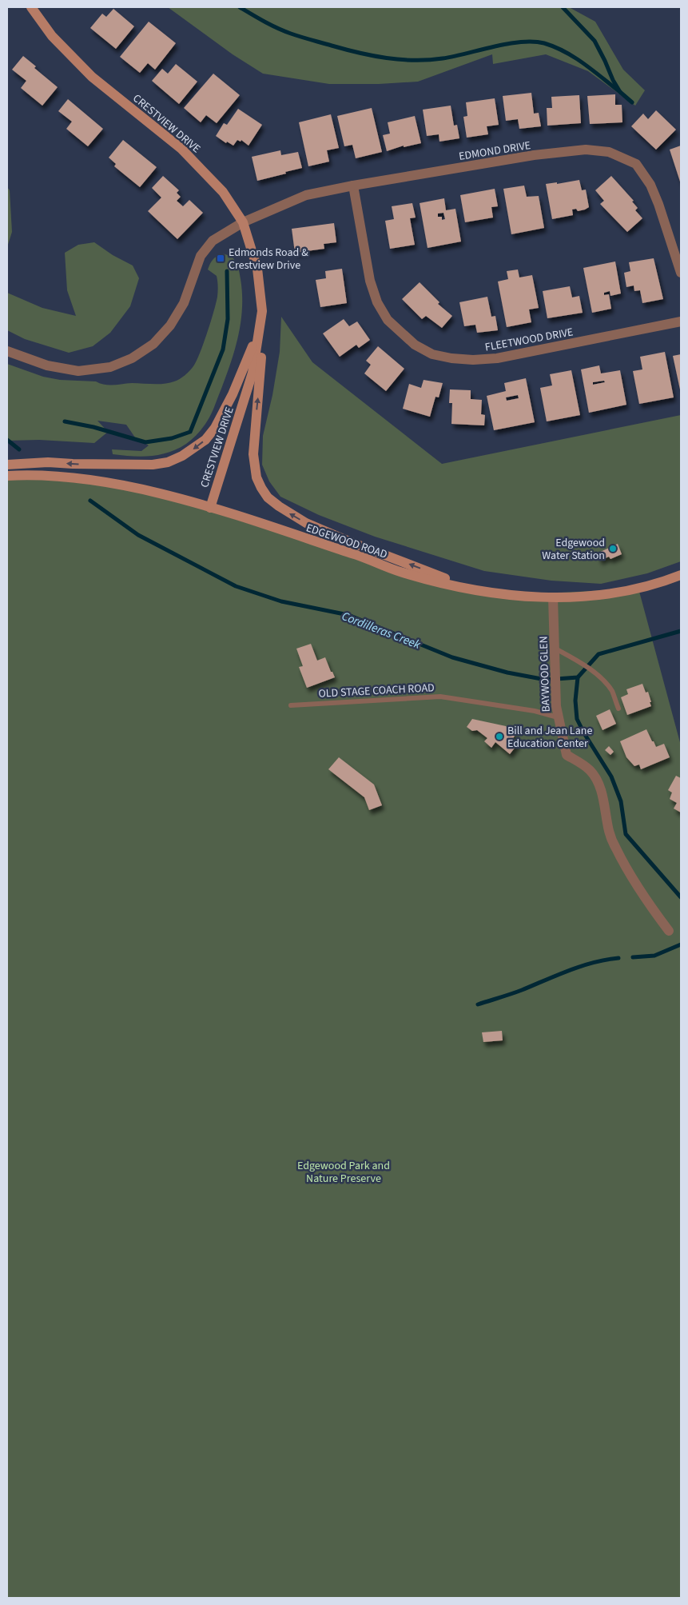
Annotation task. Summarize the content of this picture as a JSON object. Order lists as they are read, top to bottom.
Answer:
{
  "streets": {
    "main road": ["CRESTVIEW DRIVE", "EDGEWOOD ROAD"],
    "street": ["EDMOND DRIVE", "FLEETWOOD DRIVE", "BAYWOOD GLEN"],
    "lane": ["OLD STAGE COACH ROAD"]
  },
  "crossings": [
    ["CRESTVIEW DRIVE", "EDMOND DRIVE"],
    ["CRESTVIEW DRIVE", "EDGEWOOD ROAD"],
    ["EDMOND DRIVE", "FLEETWOOD DRIVE"],
    ["EDGEWOOD ROAD", "BAYWOOD GLEN"],
    ["BAYWOOD GLEN", "OLD STAGE COACH ROAD"]
  ],
  "water": ["Cordilleras Creek"],
  "parks": ["Edgewood Park and Nature Preserve"],
  "places": {
    "transit": ["Edmonds Road & Crestview Drive"],
    "other": ["Edgewood Water Station", "Bill and Jean Lane Education Center"]
  }
}
